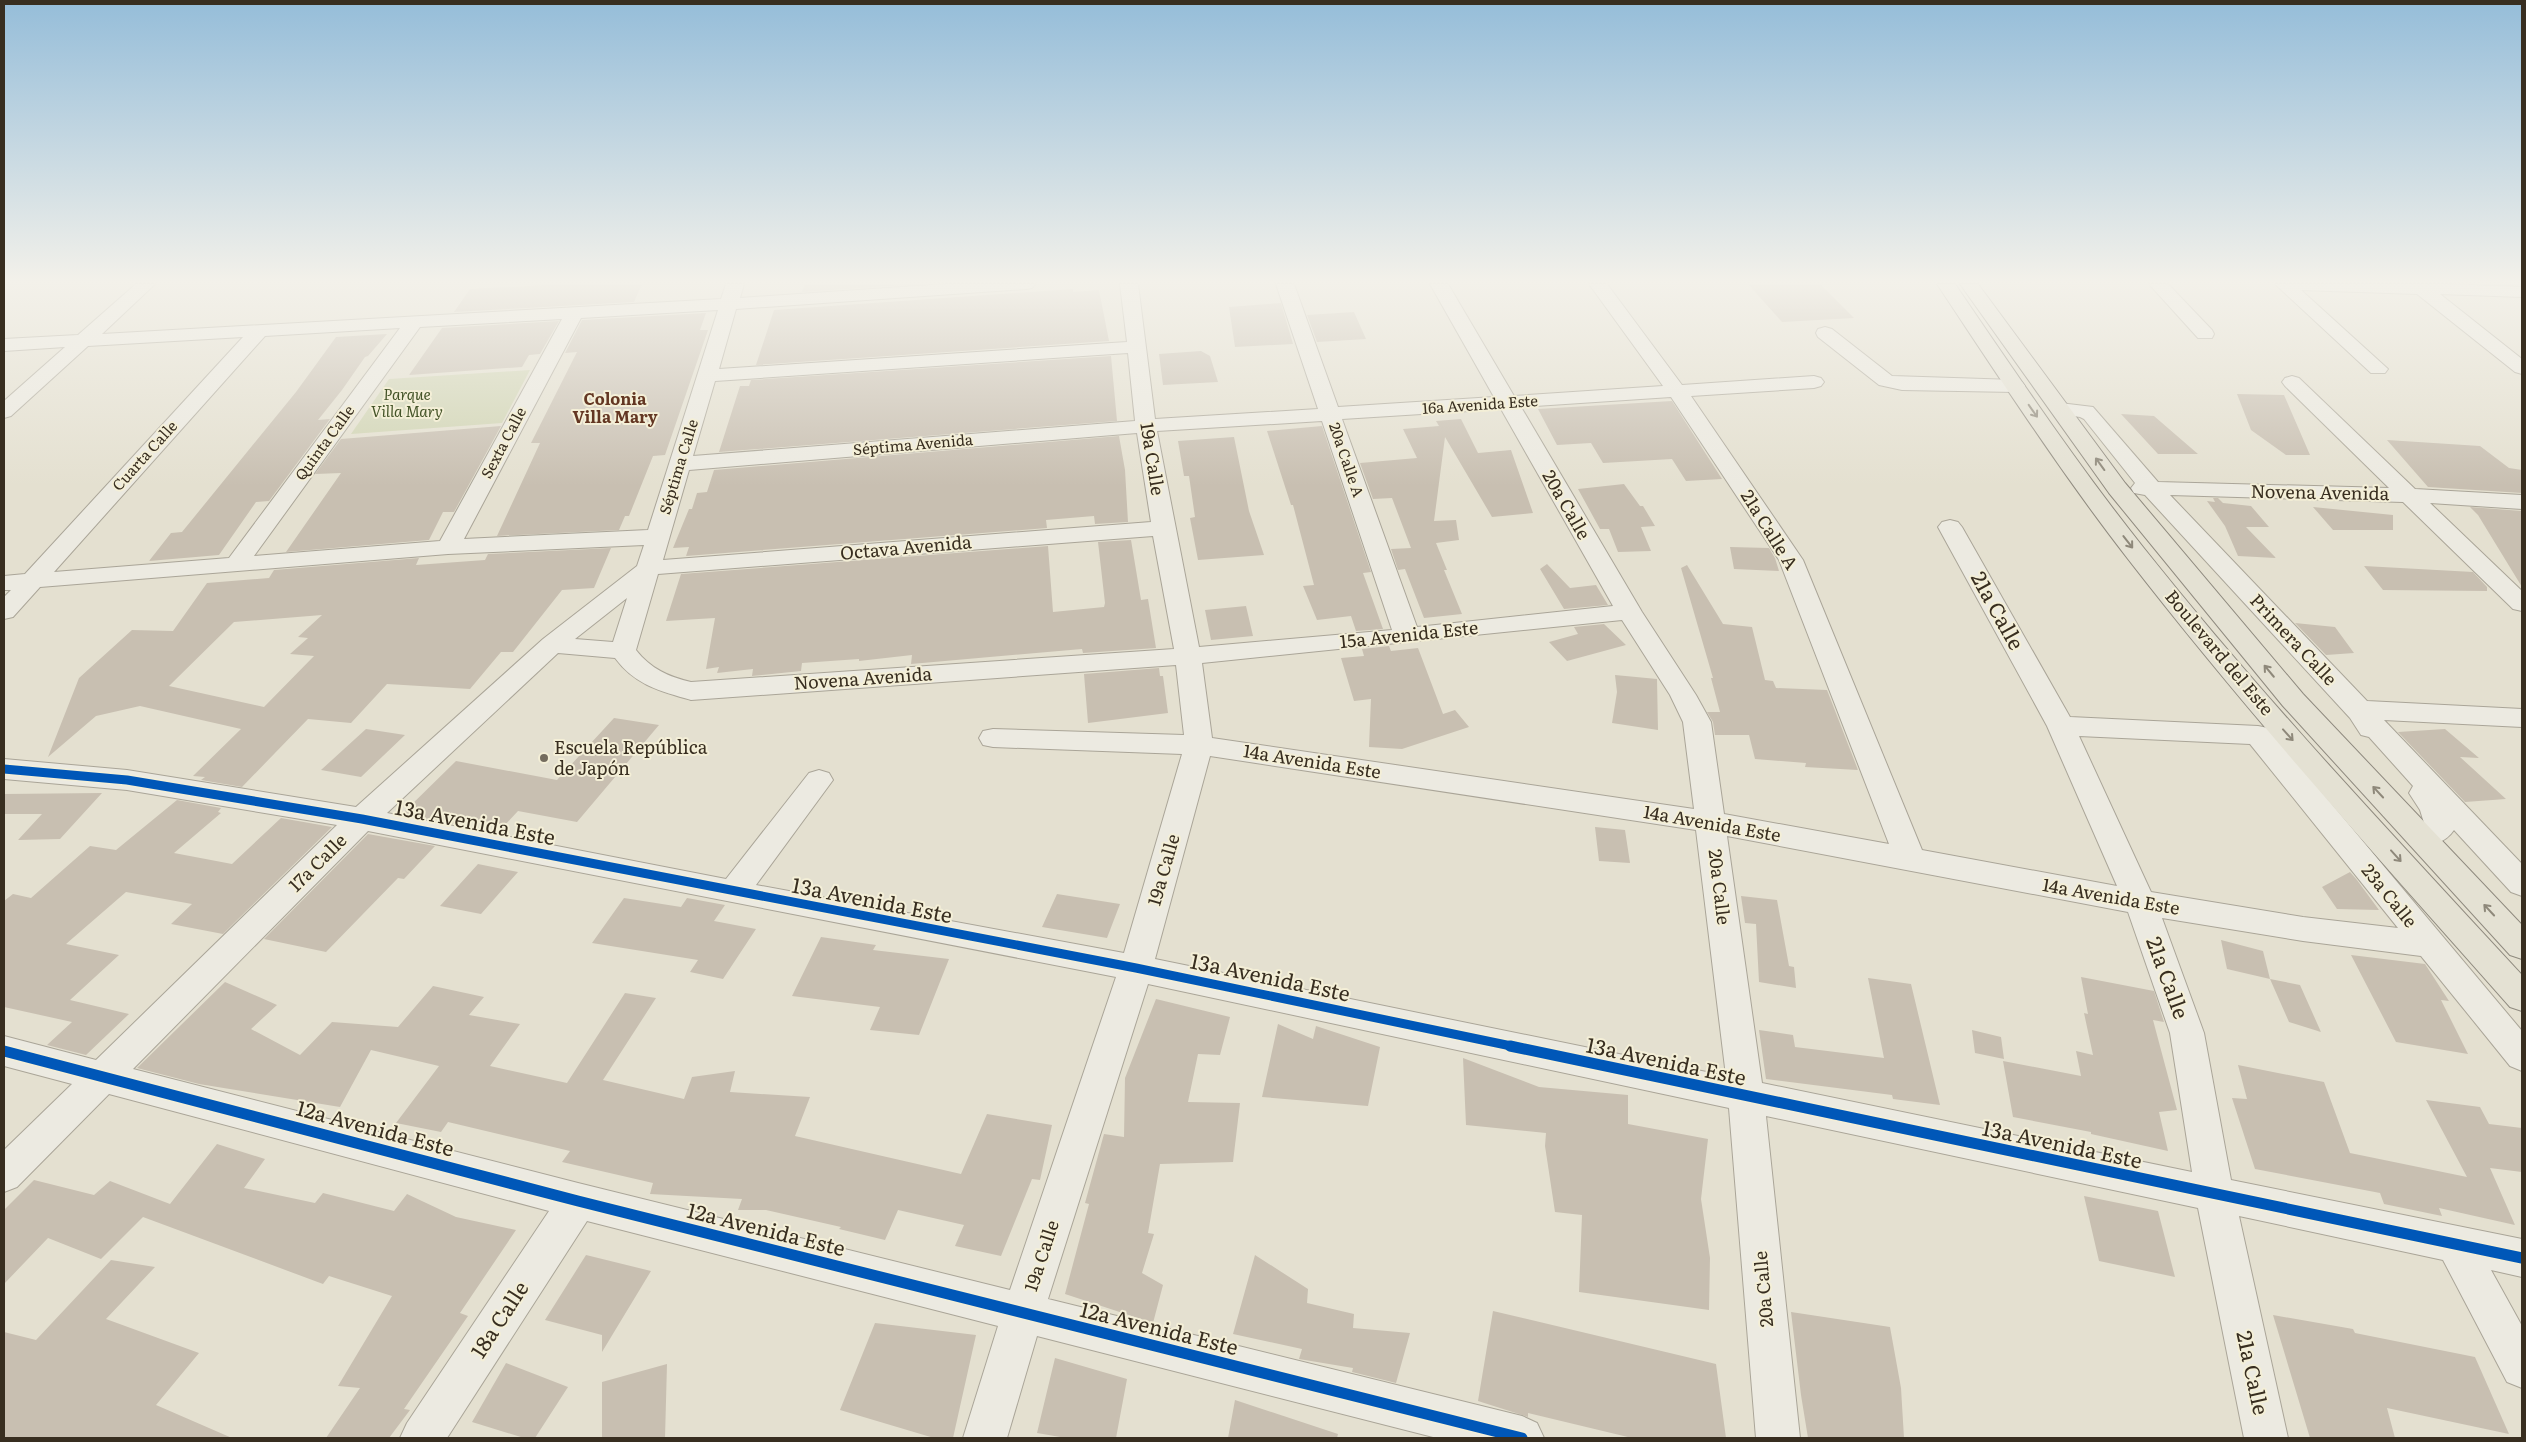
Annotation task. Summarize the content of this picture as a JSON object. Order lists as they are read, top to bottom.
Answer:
{
  "streets": {
    "main road": ["Boulevard del Este"],
    "street": [
      "16a Avenida Este",
      "Quinta Calle",
      "Sexta Calle",
      "Séptima Avenida",
      "Cuarta Calle",
      "19a Calle",
      "20a Calle A",
      "Séptima Calle",
      "Novena Avenida",
      "20a Calle",
      "21a Calle A",
      "Octava Avenida",
      "21a Calle",
      "15a Avenida Este",
      "Primera Calle",
      "14a Avenida Este",
      "13a Avenida Este",
      "17a Calle",
      "23a Calle",
      "12a Avenida Este",
      "18a Calle"
    ]
  },
  "crossings": [
    ["16a Avenida Este", "Séptima Avenida"],
    ["16a Avenida Este", "19a Calle"],
    ["16a Avenida Este", "20a Calle A"],
    ["16a Avenida Este", "20a Calle"],
    ["16a Avenida Este", "21a Calle A"],
    ["Séptima Avenida", "19a Calle"],
    ["Séptima Avenida", "Séptima Calle"],
    ["19a Calle", "Novena Avenida"],
    ["19a Calle", "Octava Avenida"],
    ["19a Calle", "15a Avenida Este"],
    ["19a Calle", "14a Avenida Este"],
    ["19a Calle", "13a Avenida Este"],
    ["19a Calle", "12a Avenida Este"],
    ["20a Calle A", "15a Avenida Este"],
    ["Séptima Calle", "Novena Avenida"],
    ["Séptima Calle", "Octava Avenida"],
    ["Séptima Calle", "17a Calle"],
    ["Novena Avenida", "15a Avenida Este"],
    ["Novena Avenida", "Primera Calle"],
    ["20a Calle", "15a Avenida Este"],
    ["20a Calle", "14a Avenida Este"],
    ["20a Calle", "13a Avenida Este"],
    ["21a Calle A", "14a Avenida Este"],
    ["Octava Avenida", "17a Calle"],
    ["21a Calle", "14a Avenida Este"],
    ["21a Calle", "13a Avenida Este"],
    ["21a Calle", "23a Calle"],
    ["14a Avenida Este", "23a Calle"],
    ["13a Avenida Este", "17a Calle"],
    ["17a Calle", "12a Avenida Este"],
    ["12a Avenida Este", "18a Calle"]
  ],
  "districts": ["Colonia Villa Mary"],
  "parks": ["Parque Villa Mary"],
  "places": ["Escuela República de Japón"]
}
